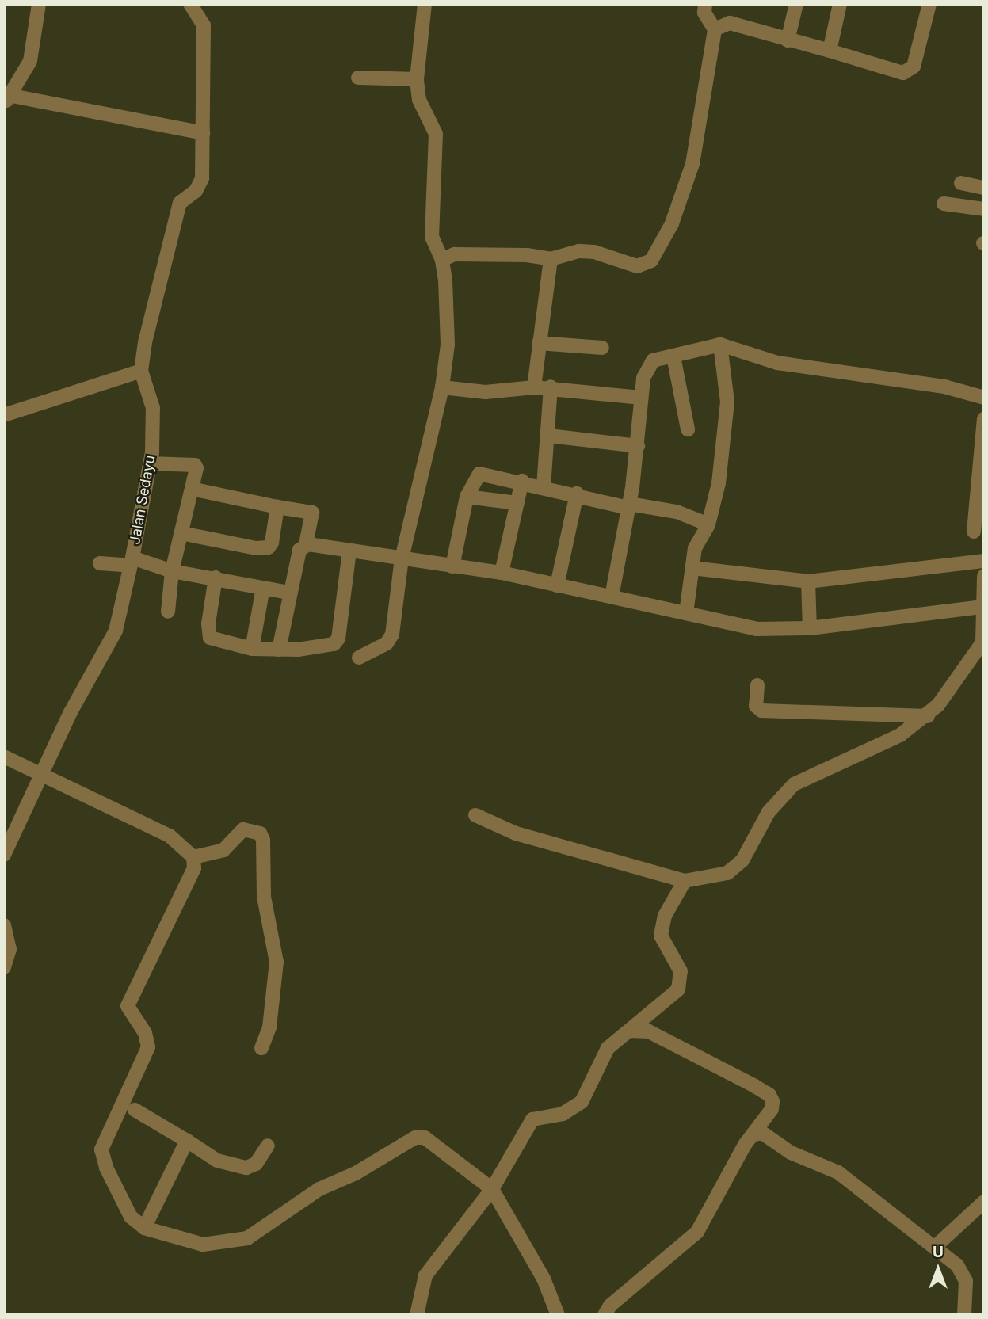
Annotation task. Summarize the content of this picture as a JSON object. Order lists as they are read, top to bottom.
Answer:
{
  "streets": {
    "street": ["Jalan Sedayu"]
  },
  "north": "top"
}
